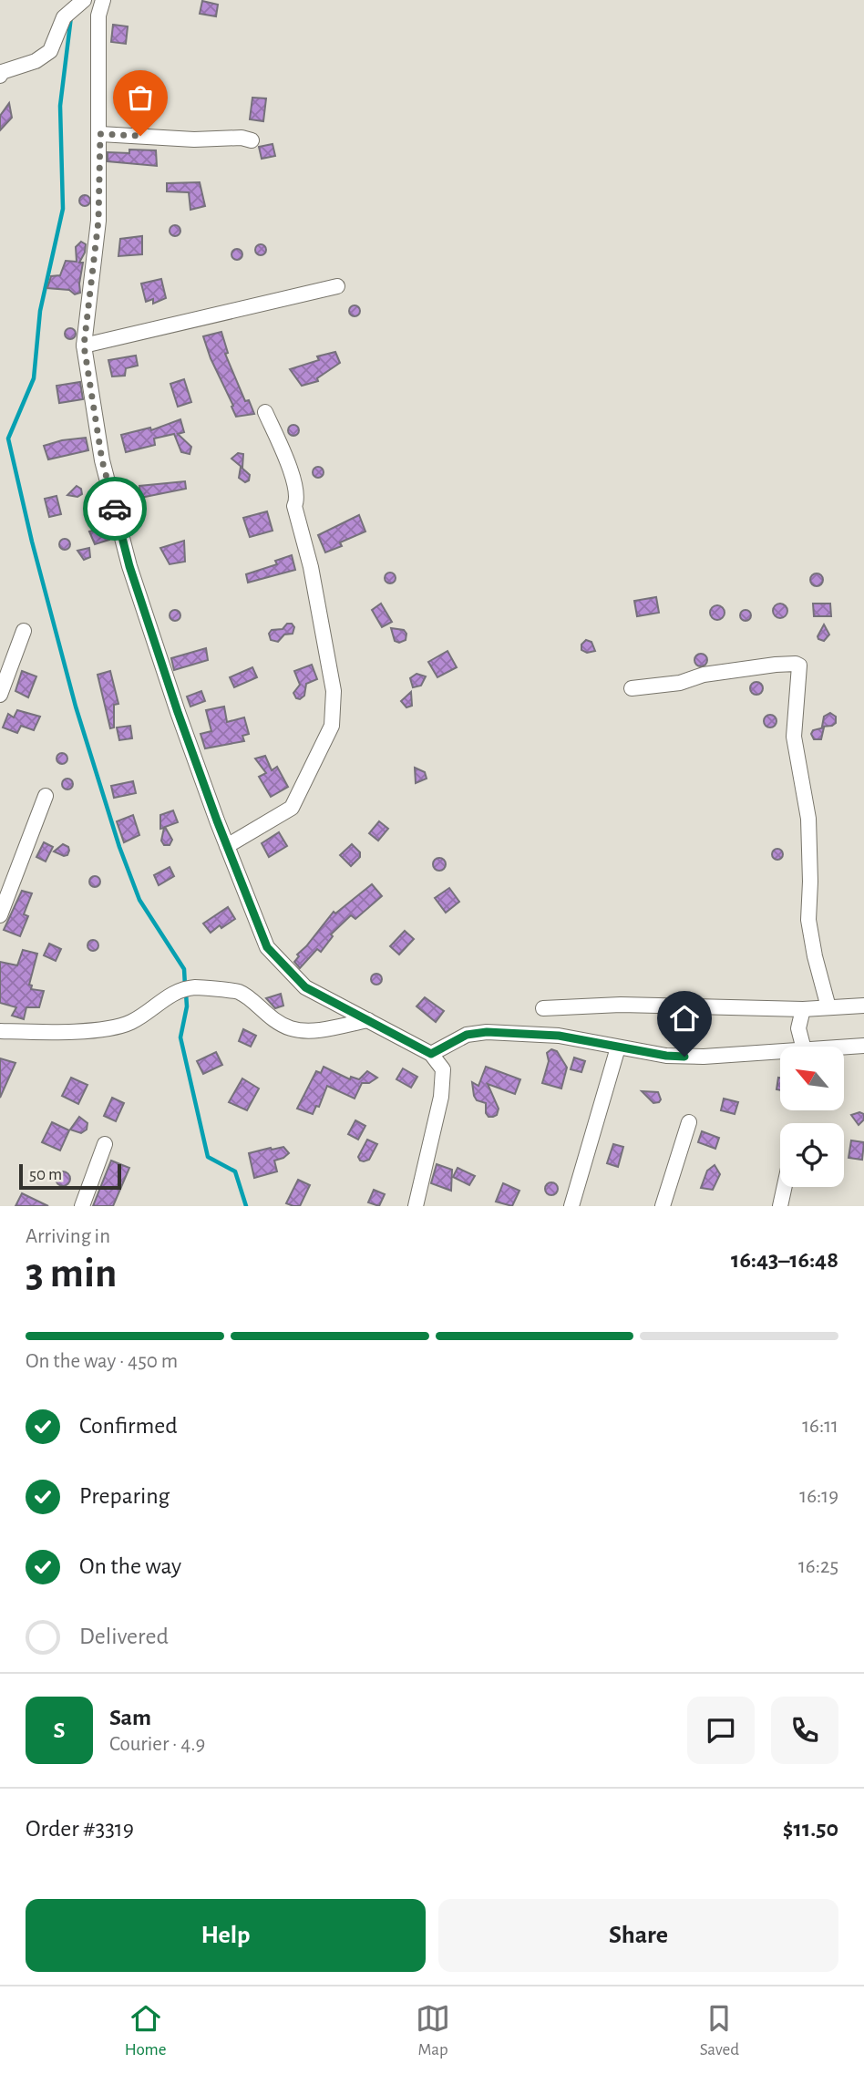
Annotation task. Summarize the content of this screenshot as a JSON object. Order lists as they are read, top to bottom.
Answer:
{
  "scale_bar": "50 m",
  "north": "top left",
  "page": {
    "scale": "50 m",
    "heading": ["3 min", "Arriving in", "16:43–16:48"],
    "panel": [
      "Sam",
      "Courier · 4.9",
      "Order #3319",
      "$11.50"
    ],
    "bar": "On the way · 450 m",
    "list": [
      ["Confirmed", "16:11"],
      ["Preparing", "16:19"],
      ["On the way", "16:25"],
      "Delivered"
    ],
    "round": "S",
    "buttons": ["Help", "Share"],
    "tabs": ["Home", "Map", "Saved"]
  }
}
